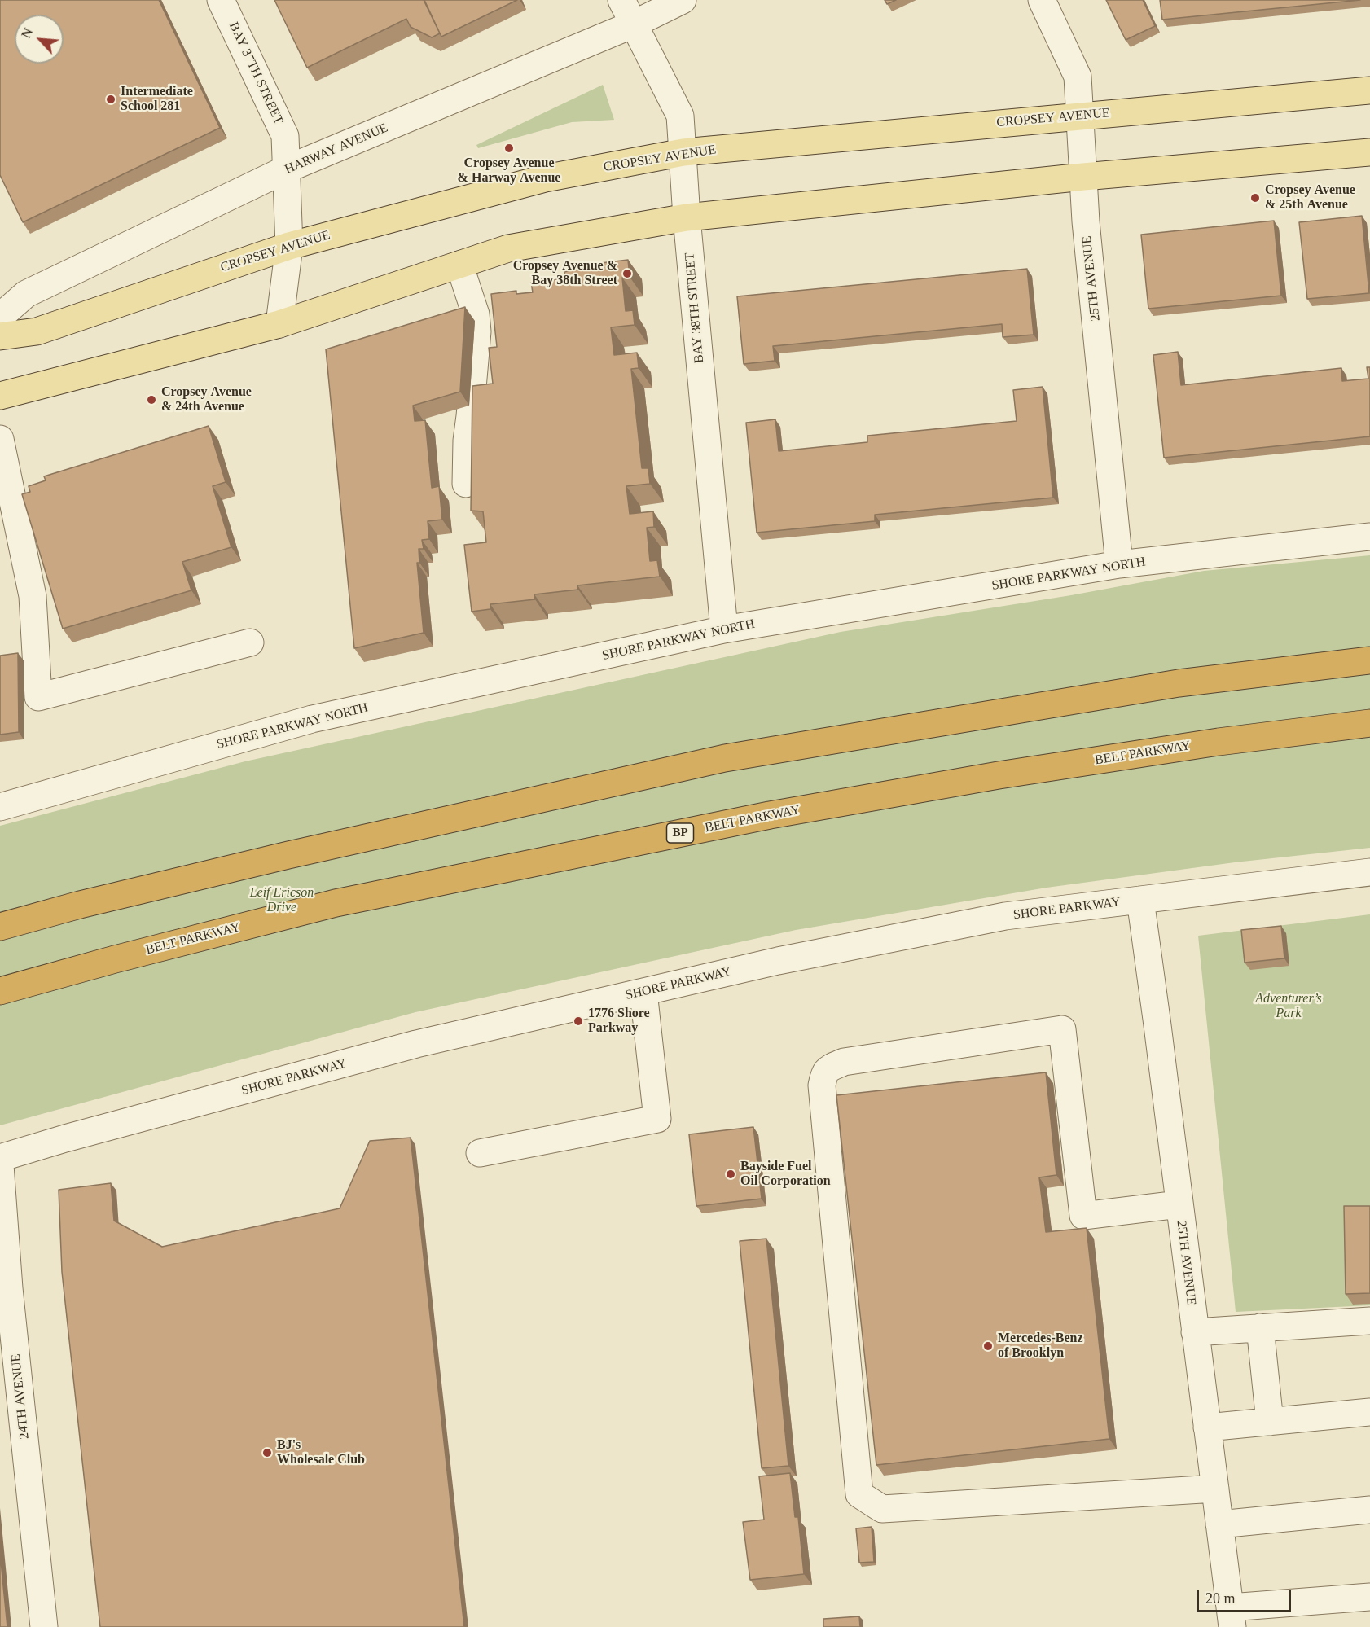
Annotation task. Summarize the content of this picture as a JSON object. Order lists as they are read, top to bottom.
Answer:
{
  "streets": {
    "highway": ["BELT PARKWAY", "BP"],
    "main road": ["CROPSEY AVENUE"],
    "street": [
      "BAY 37TH STREET",
      "HARWAY AVENUE",
      "25TH AVENUE",
      "BAY 38TH STREET",
      "SHORE PARKWAY NORTH",
      "SHORE PARKWAY",
      "24TH AVENUE"
    ]
  },
  "crossings": [
    ["BAY 37TH STREET", "CROPSEY AVENUE"],
    ["BAY 37TH STREET", "HARWAY AVENUE"],
    ["CROPSEY AVENUE", "25TH AVENUE"],
    ["CROPSEY AVENUE", "BAY 38TH STREET"],
    ["HARWAY AVENUE", "BAY 38TH STREET"],
    ["25TH AVENUE", "SHORE PARKWAY NORTH"],
    ["25TH AVENUE", "SHORE PARKWAY"],
    ["BAY 38TH STREET", "SHORE PARKWAY NORTH"]
  ],
  "parks": ["Leif Ericson Drive", "Adventurer’s Park"],
  "places": [
    "Intermediate School 281",
    "Cropsey Avenue & Harway Avenue",
    "Cropsey Avenue & 25th Avenue",
    "Cropsey Avenue & Bay 38th Street",
    "Cropsey Avenue & 24th Avenue",
    "1776 Shore Parkway",
    "Bayside Fuel Oil Corporation",
    "Mercedes-Benz of Brooklyn",
    "BJ's Wholesale Club"
  ],
  "scale_bar": "20 m",
  "north": "top left"
}
